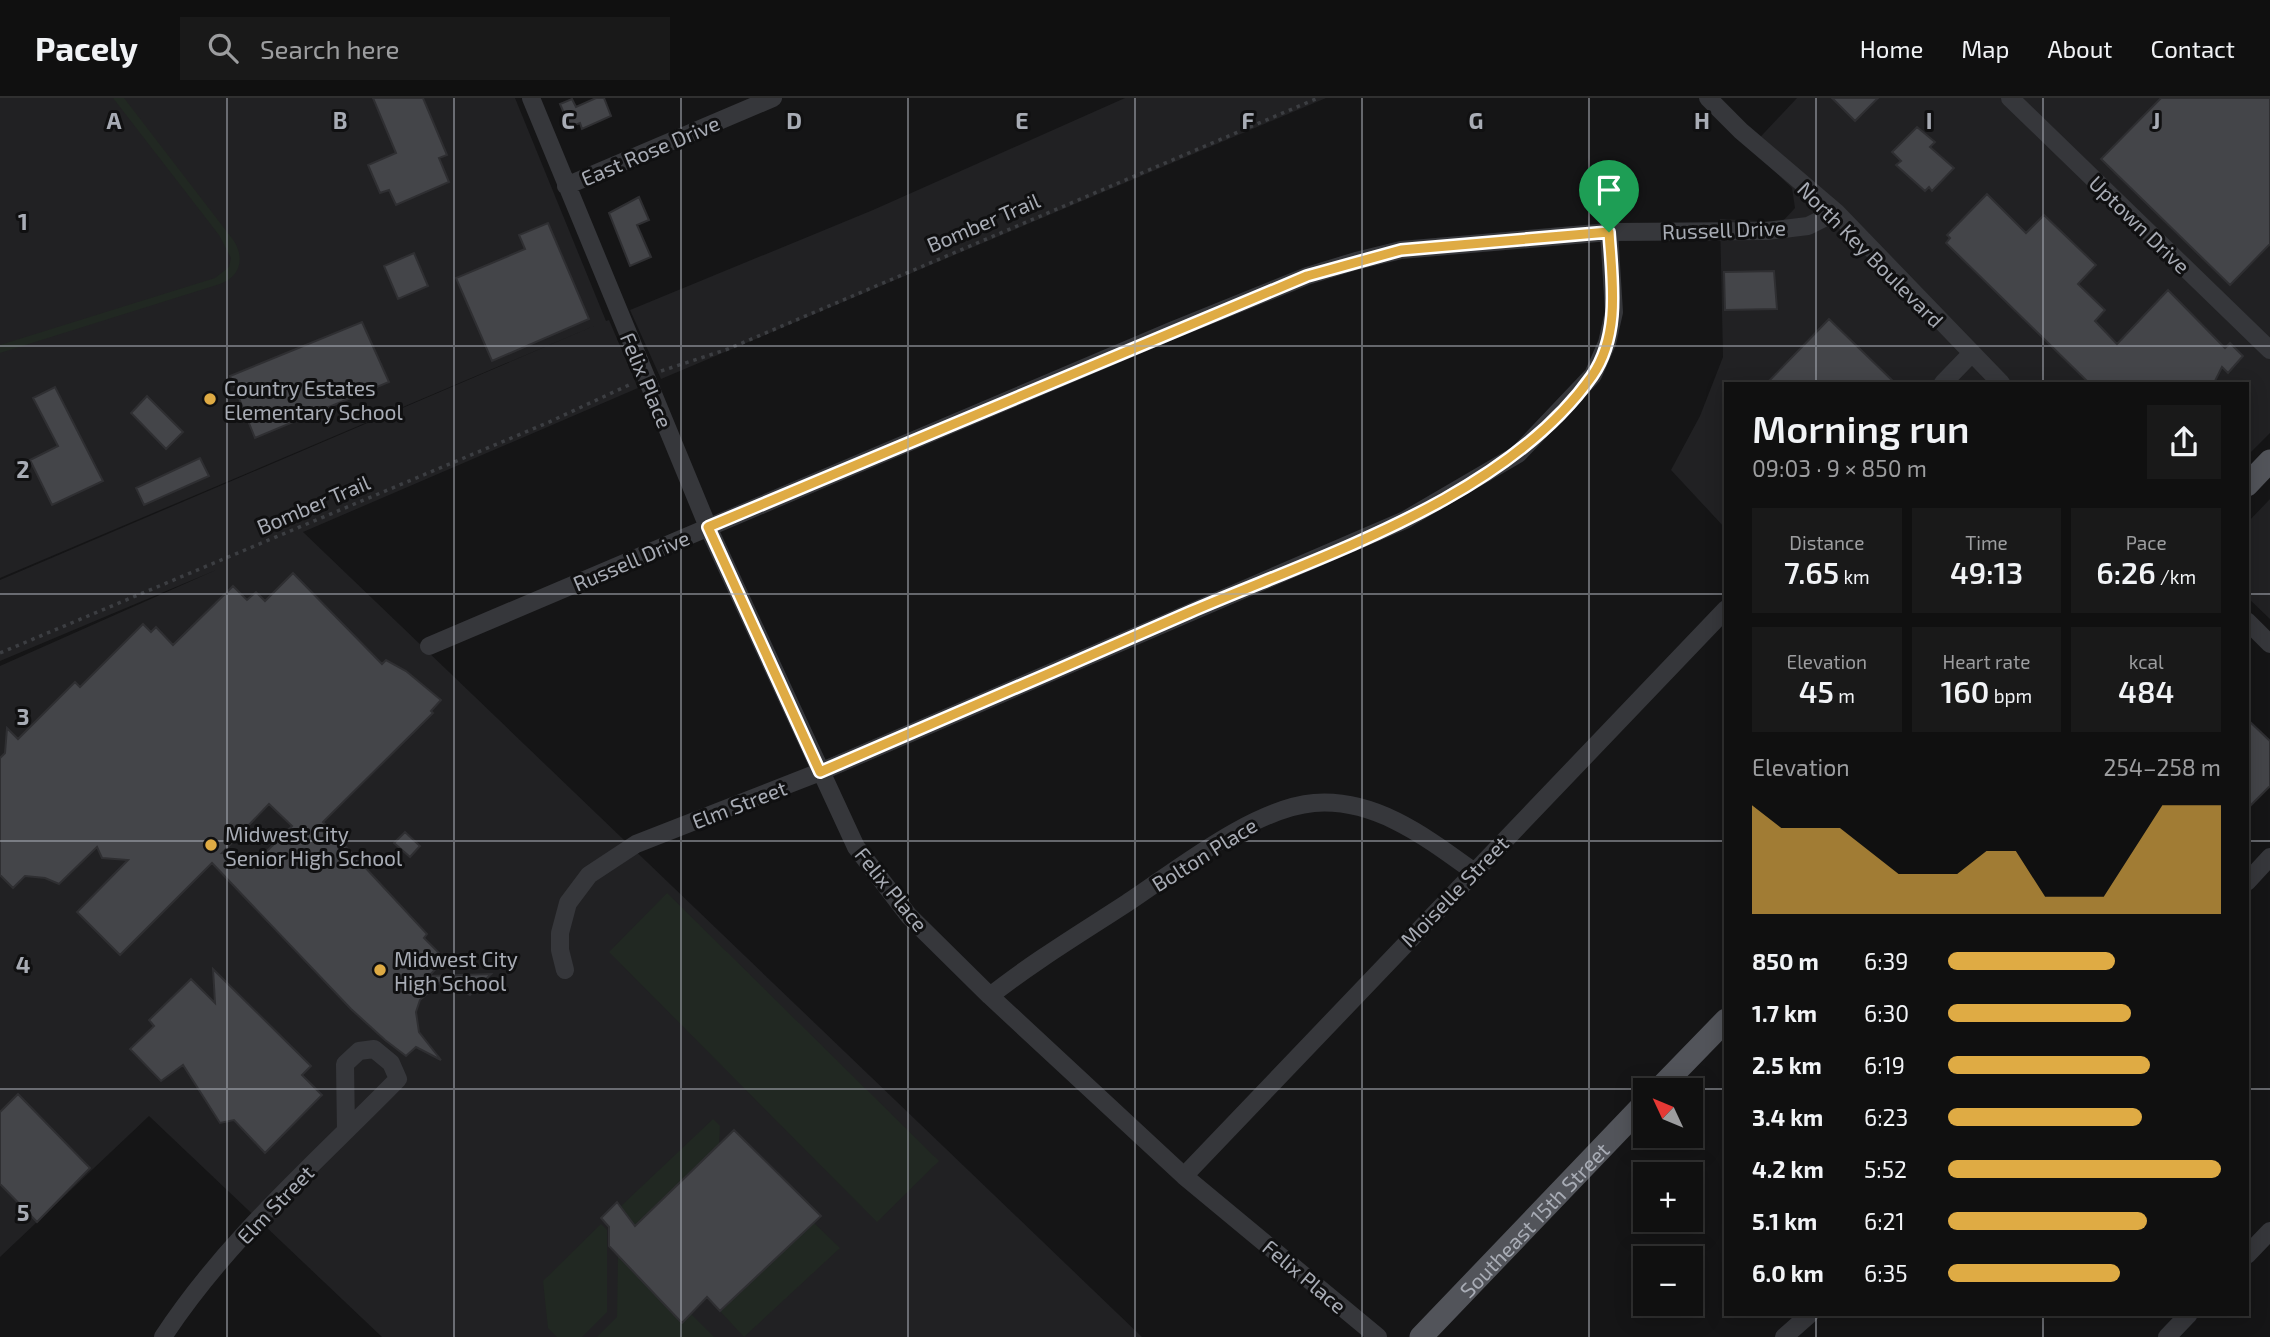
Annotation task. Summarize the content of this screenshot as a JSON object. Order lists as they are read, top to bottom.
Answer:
{
  "streets": {
    "main road": ["Southeast 15th Street"],
    "street": [
      "East Rose Drive",
      "Uptown Drive",
      "Russell Drive",
      "North Key Boulevard",
      "Felix Place",
      "Elm Street",
      "Bolton Place",
      "Moiselle Street"
    ],
    "path": ["Bomber Trail"]
  },
  "crossings": [
    ["East Rose Drive", "Felix Place"],
    ["Russell Drive", "North Key Boulevard"],
    ["Russell Drive", "Felix Place"],
    ["Russell Drive", "Elm Street"],
    ["Felix Place", "Elm Street"],
    ["Felix Place", "Bolton Place"],
    ["Felix Place", "Moiselle Street"],
    ["Bolton Place", "Moiselle Street"]
  ],
  "places": ["Country Estates Elementary School", "Midwest City Senior High School", "Midwest City High School"],
  "north": "top left",
  "page": {
    "header": "Pacely",
    "search": "Search here",
    "nav": [
      "Home",
      "Map",
      "About",
      "Contact"
    ],
    "heading": ["Morning run", "09:03 · 9 × 850 m"],
    "stats": [
      ["Distance", "7.65 km"],
      ["Time", "49:13"],
      ["Pace", "6:26 /km"],
      ["Elevation", "45 m"],
      ["Heart rate", "160 bpm"],
      ["kcal", "484"]
    ],
    "chart": ["Elevation", "254–258 m"],
    "list": [
      {
        "name": "850 m",
        "note": "6:39"
      },
      {
        "name": "1.7 km",
        "note": "6:30"
      },
      {
        "name": "2.5 km",
        "note": "6:19"
      },
      {
        "name": "3.4 km",
        "note": "6:23"
      },
      {
        "name": "4.2 km",
        "note": "5:52"
      },
      {
        "name": "5.1 km",
        "note": "6:21"
      },
      {
        "name": "6.0 km",
        "note": "6:35"
      }
    ],
    "map_buttons": ["+", "−"]
  },
  "grid": {
    "columns": [
      "A",
      "B",
      "C",
      "D",
      "E",
      "F",
      "G",
      "H",
      "I",
      "J"
    ],
    "rows": [
      "1",
      "2",
      "3",
      "4",
      "5"
    ]
  }
}
